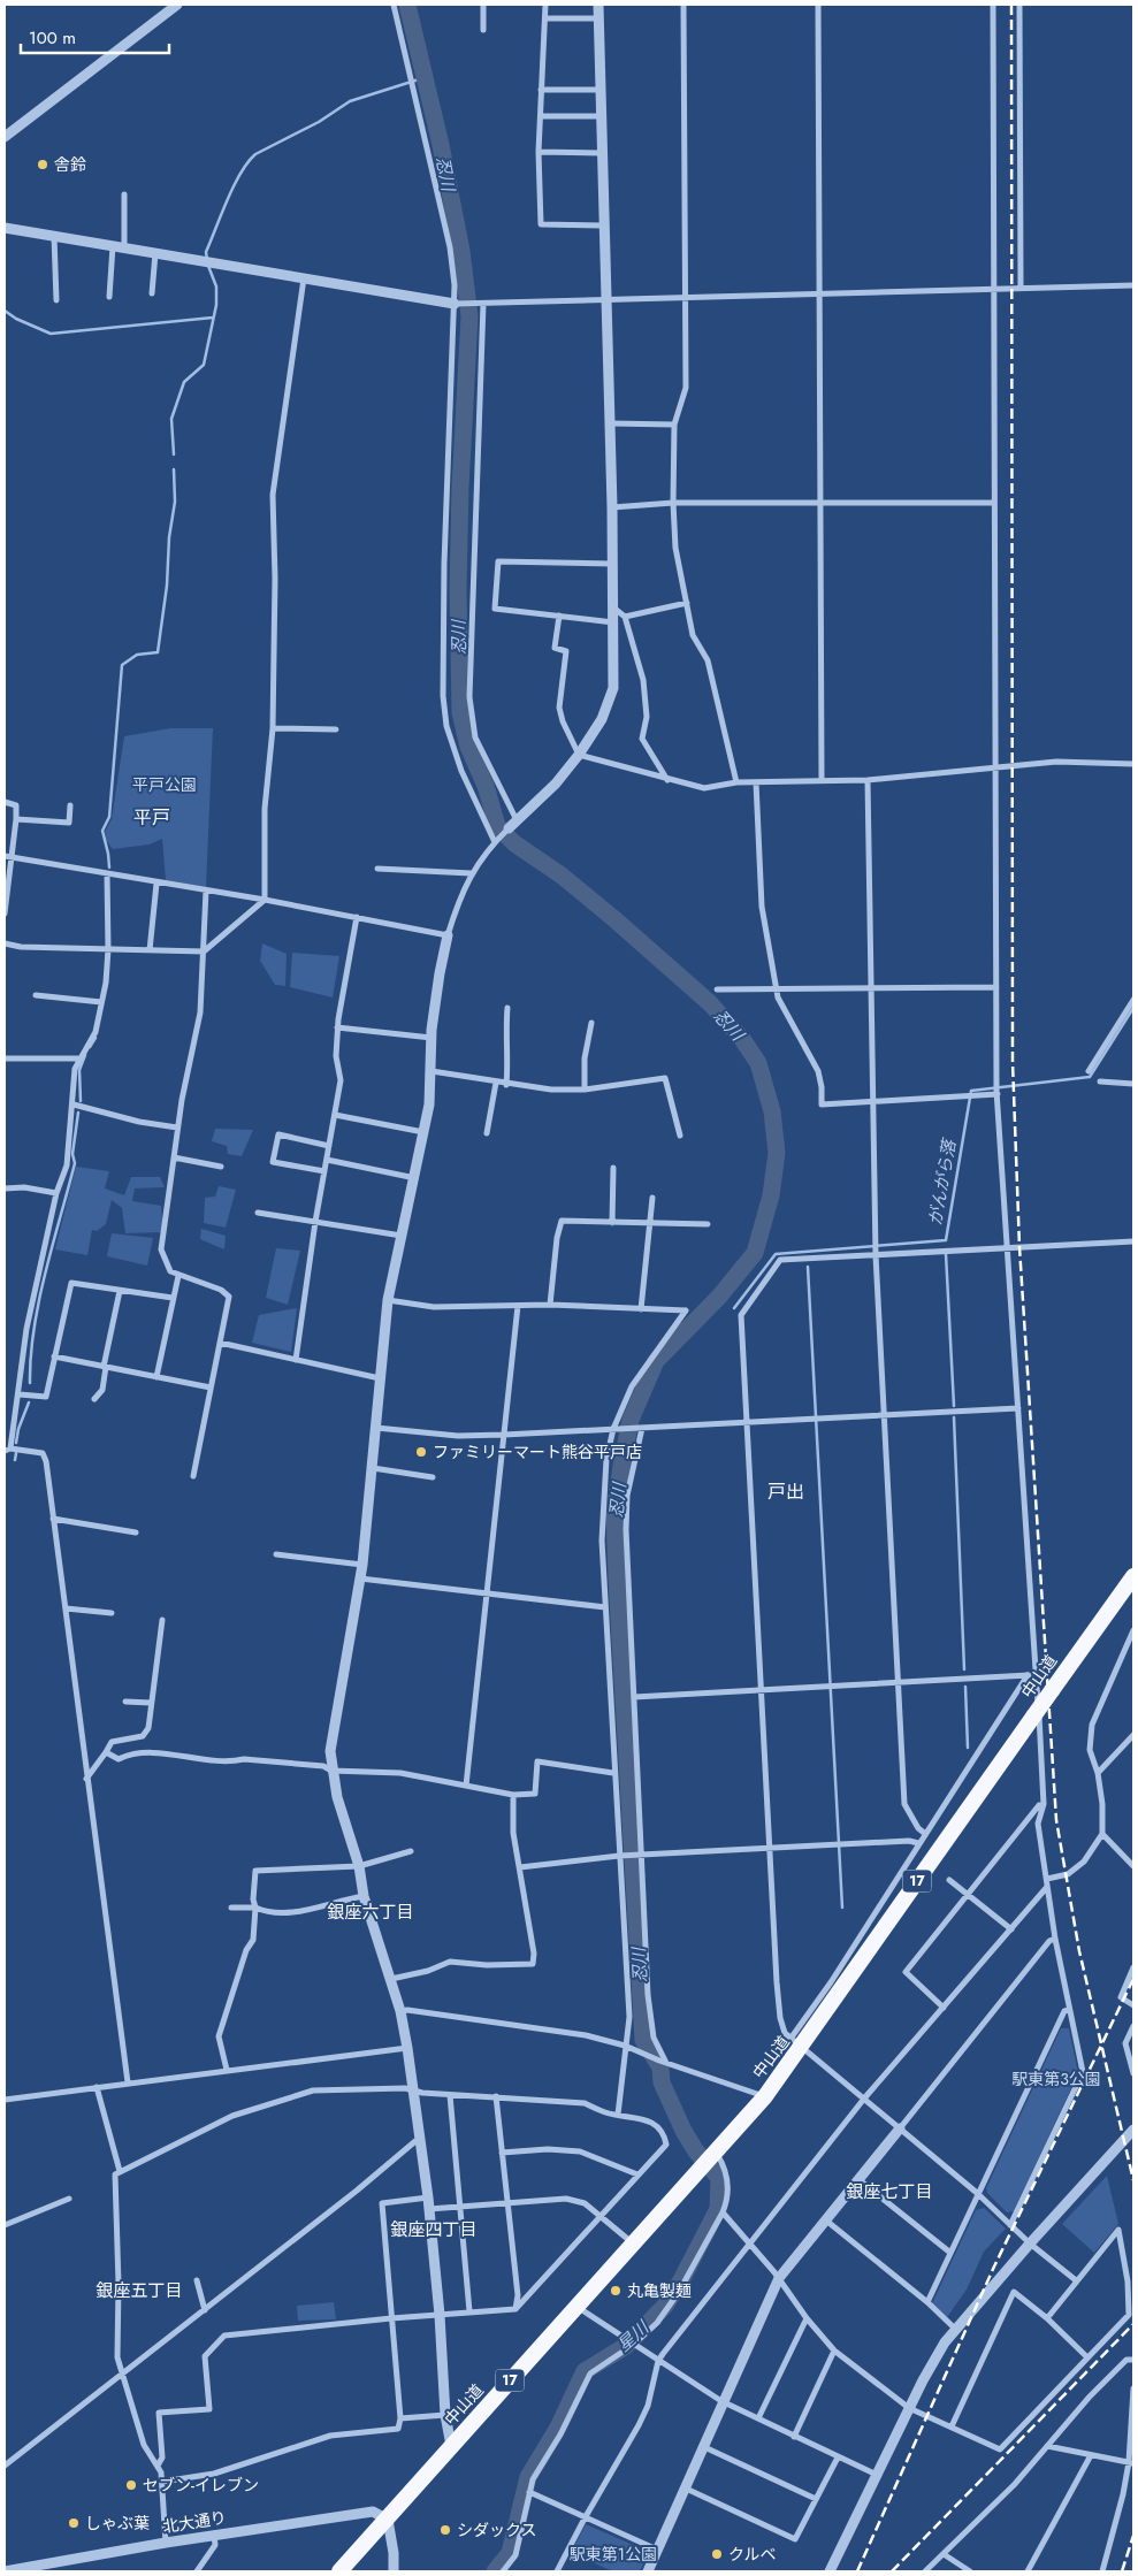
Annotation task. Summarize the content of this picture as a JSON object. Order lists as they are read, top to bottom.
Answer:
{
  "streets": {
    "highway": ["中山道", "17"],
    "street": ["北大通り"]
  },
  "crossings": [
    ["中山道", "北大通り"]
  ],
  "districts": [
    "平戸",
    "戸出",
    "銀座六丁目",
    "銀座七丁目",
    "銀座四丁目",
    "銀座五丁目"
  ],
  "water": ["忍川", "がんがら落", "星川"],
  "parks": ["平戸公園", "駅東第3公園", "駅東第1公園"],
  "places": [
    "舎鈴",
    "ファミリーマート熊谷平戸店",
    "丸亀製麺",
    "セブン-イレブン",
    "しゃぶ葉",
    "シダックス",
    "クルベ"
  ],
  "scale_bar": "100 m"
}
